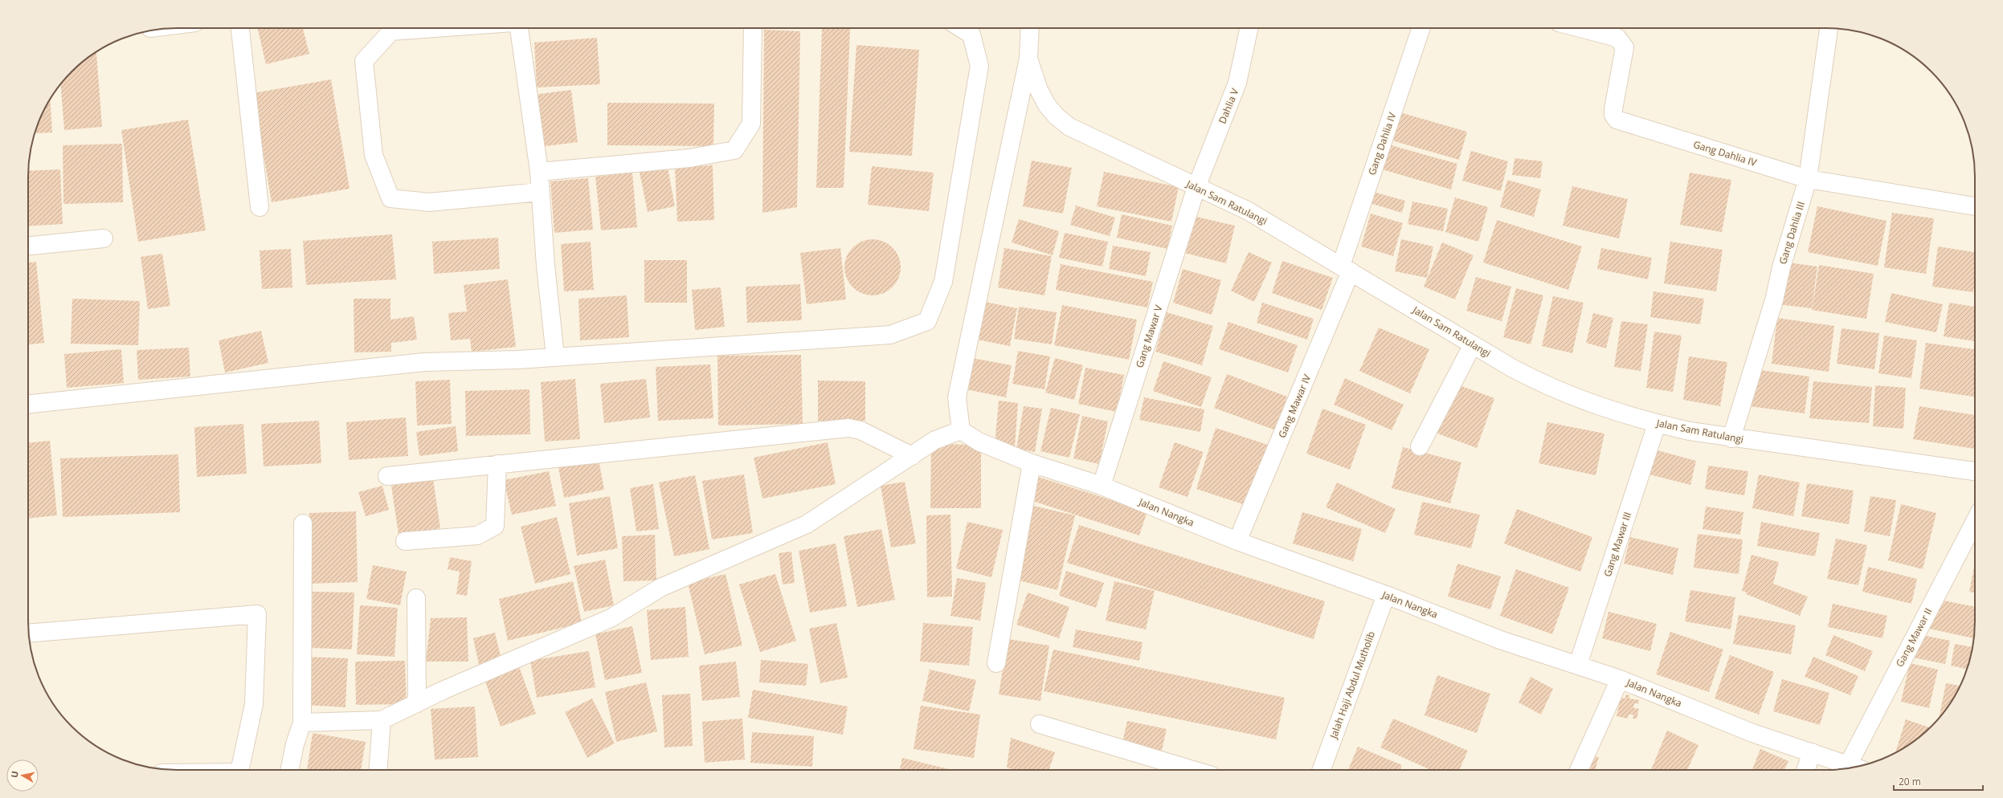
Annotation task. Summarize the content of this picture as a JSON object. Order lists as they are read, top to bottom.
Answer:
{
  "streets": {
    "street": [
      "Dahlia V",
      "Gang Dahlia IV",
      "Jalan Sam Ratulangi",
      "Gang Dahlia III",
      "Gang Mawar V",
      "Gang Mawar IV",
      "Jalan Nangka",
      "Gang Mawar III",
      "Gang Mawar II",
      "Jalah Haji Abdul Mutholib"
    ]
  },
  "crossings": [
    ["Dahlia V", "Jalan Sam Ratulangi"],
    ["Dahlia V", "Gang Mawar V"],
    ["Gang Dahlia IV", "Jalan Sam Ratulangi"],
    ["Gang Dahlia IV", "Gang Dahlia III"],
    ["Gang Dahlia IV", "Gang Mawar IV"],
    ["Jalan Sam Ratulangi", "Gang Dahlia III"],
    ["Jalan Sam Ratulangi", "Gang Mawar V"],
    ["Jalan Sam Ratulangi", "Gang Mawar IV"],
    ["Jalan Sam Ratulangi", "Gang Mawar III"],
    ["Gang Mawar V", "Jalan Nangka"],
    ["Gang Mawar IV", "Jalan Nangka"],
    ["Jalan Nangka", "Gang Mawar III"],
    ["Jalan Nangka", "Jalah Haji Abdul Mutholib"]
  ],
  "scale_bar": "20 m",
  "north": "left"
}
